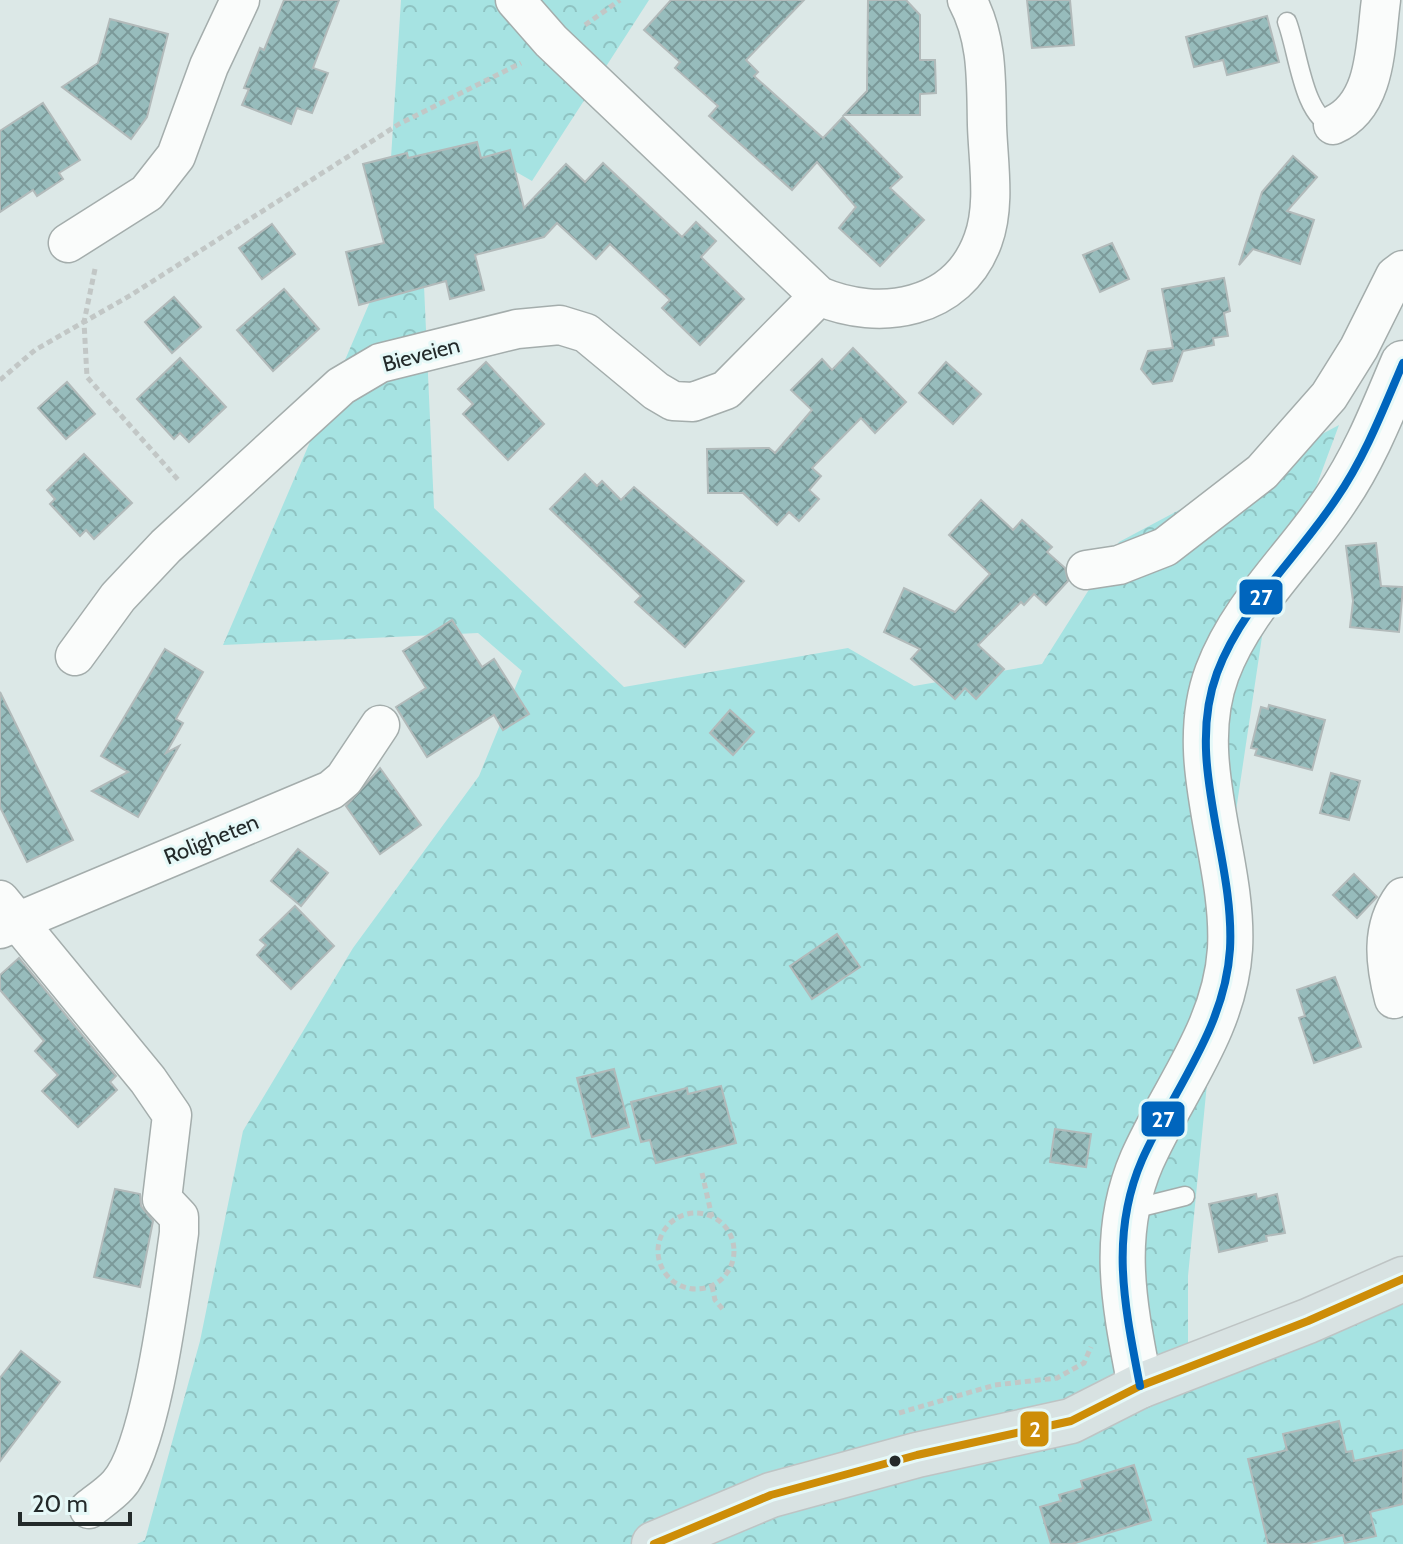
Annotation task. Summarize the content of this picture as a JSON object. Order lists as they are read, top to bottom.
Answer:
{
  "streets": {
    "street": ["Bieveien", "Roligheten"]
  },
  "lines": ["transit line 27", "transit line 2"],
  "scale_bar": "20 m"
}
